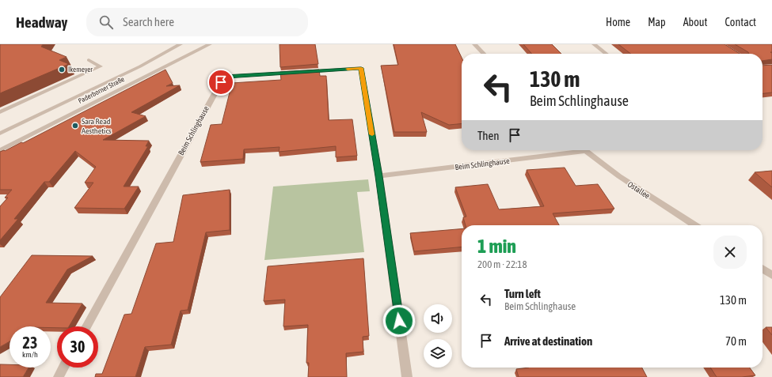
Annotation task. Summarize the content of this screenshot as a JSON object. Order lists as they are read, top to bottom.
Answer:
{
  "streets": {
    "street": ["Paderborner Straße", "Beim Schlinghause", "Ostallee"]
  },
  "places": ["Ikemeyer", "Sara Read Aesthetics"],
  "page": {
    "header": "Headway",
    "search": "Search here",
    "nav": [
      "Home",
      "Map",
      "About",
      "Contact"
    ],
    "turn": ["130 m", "Beim Schlinghause"],
    "then": "Then",
    "heading": ["1 min", "200 m · 22:18"],
    "list": [
      {
        "name": "Turn left",
        "note": "Beim Schlinghause",
        "value": "130 m"
      },
      {
        "name": "Arrive at destination",
        "value": "70 m"
      }
    ],
    "speed": "23 km/h",
    "limit": "30"
  }
}
